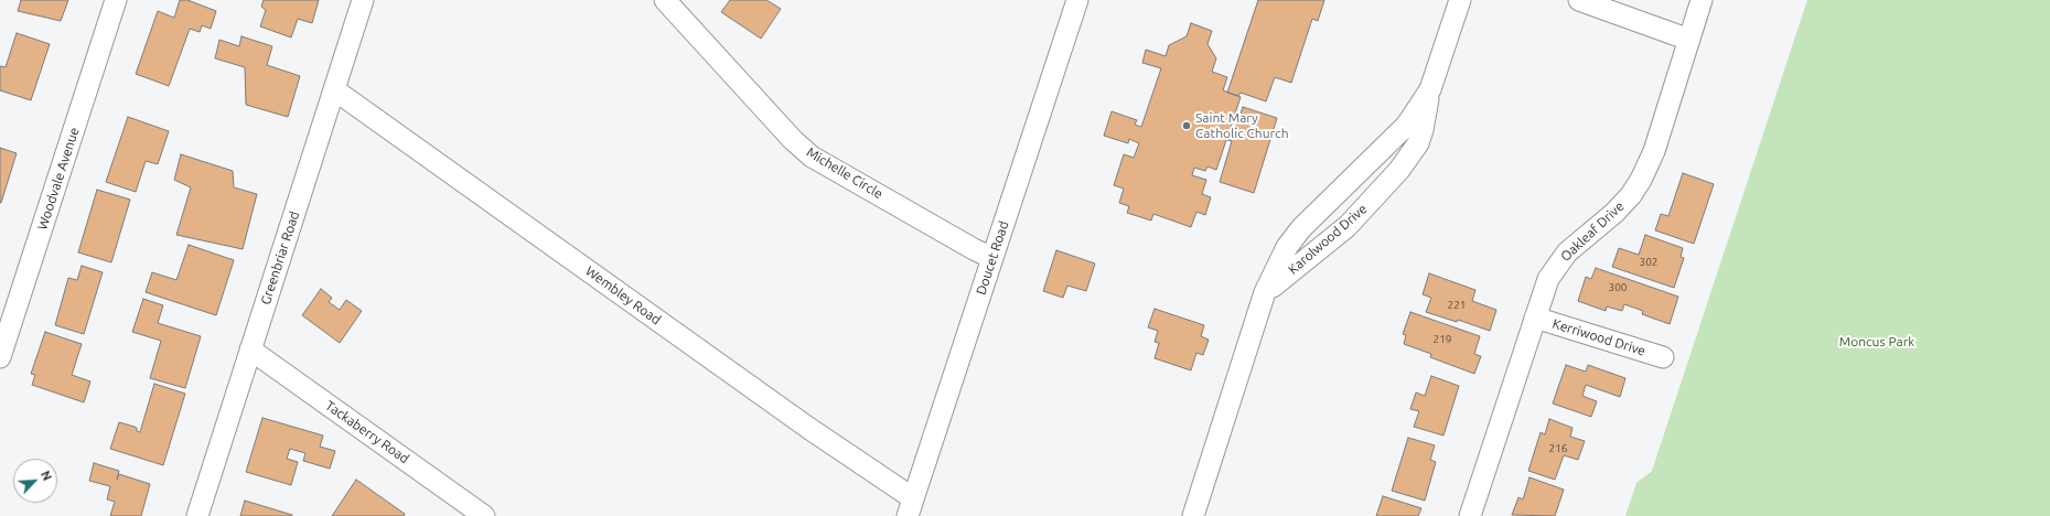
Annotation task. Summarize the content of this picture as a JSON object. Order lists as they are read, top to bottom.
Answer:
{
  "streets": {
    "street": [
      "Michelle Circle",
      "Woodvale Avenue",
      "Oakleaf Drive",
      "Karolwood Drive",
      "Greenbriar Road",
      "Doucet Road",
      "Wembley Road",
      "Kerriwood Drive",
      "Tackaberry Road"
    ]
  },
  "crossings": [
    ["Michelle Circle", "Doucet Road"],
    ["Oakleaf Drive", "Kerriwood Drive"],
    ["Greenbriar Road", "Wembley Road"],
    ["Greenbriar Road", "Tackaberry Road"],
    ["Doucet Road", "Wembley Road"]
  ],
  "parks": ["Moncus Park"],
  "places": ["Saint Mary Catholic Church"],
  "house_numbers": [
    "302",
    "300",
    "221",
    "219",
    "216"
  ],
  "north": "top right"
}
